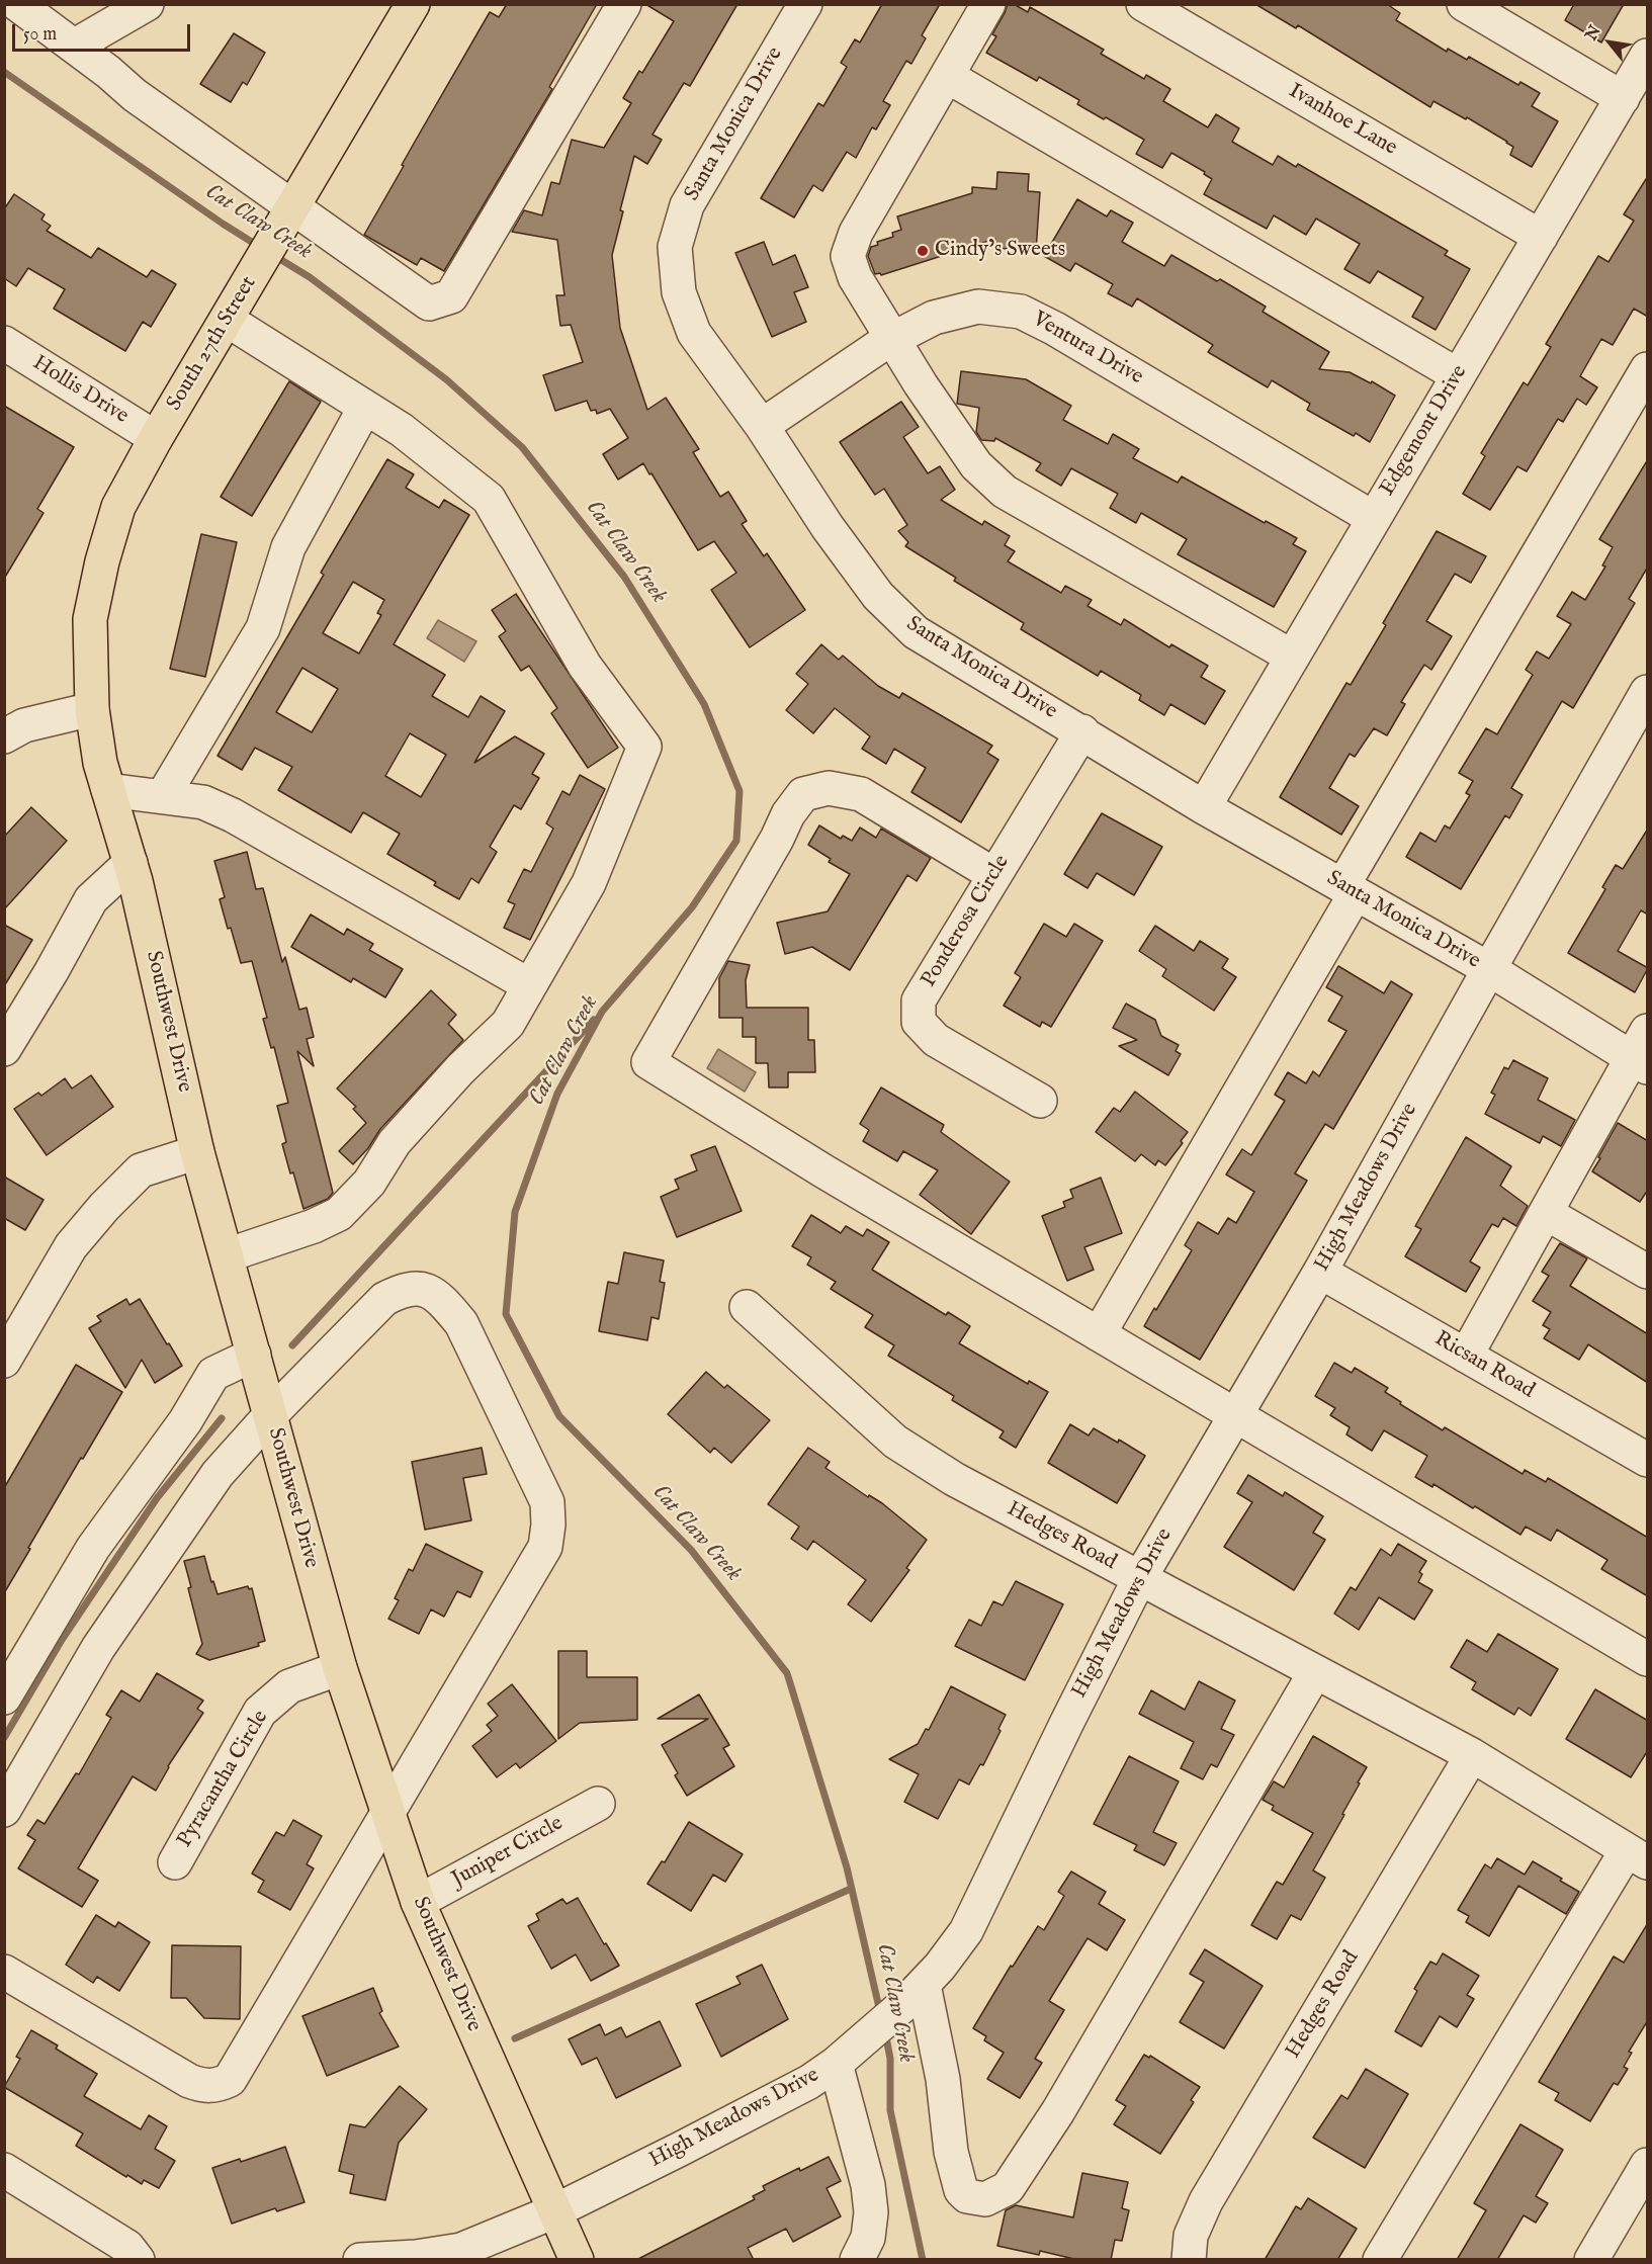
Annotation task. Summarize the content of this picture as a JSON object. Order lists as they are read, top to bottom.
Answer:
{
  "streets": {
    "main road": ["South 27th Street", "Southwest Drive"],
    "street": [
      "Ivanhoe Lane",
      "Santa Monica Drive",
      "Ventura Drive",
      "Hollis Drive",
      "Edgemont Drive",
      "Ponderosa Circle",
      "High Meadows Drive",
      "Ricsan Road",
      "Hedges Road",
      "Pyracantha Circle",
      "Juniper Circle"
    ]
  },
  "crossings": [
    ["Ivanhoe Lane", "Edgemont Drive"],
    ["Santa Monica Drive", "Ventura Drive"],
    ["Santa Monica Drive", "Edgemont Drive"],
    ["Santa Monica Drive", "Ponderosa Circle"],
    ["Santa Monica Drive", "High Meadows Drive"],
    ["South 27th Street", "Hollis Drive"],
    ["South 27th Street", "Southwest Drive"],
    ["Ventura Drive", "Edgemont Drive"],
    ["Southwest Drive", "High Meadows Drive"],
    ["Southwest Drive", "Pyracantha Circle"],
    ["Southwest Drive", "Juniper Circle"],
    ["High Meadows Drive", "Ricsan Road"],
    ["High Meadows Drive", "Hedges Road"]
  ],
  "water": ["Cat Claw Creek"],
  "places": ["Cindy’s Sweets"],
  "scale_bar": "50 m",
  "north": "top left"
}
